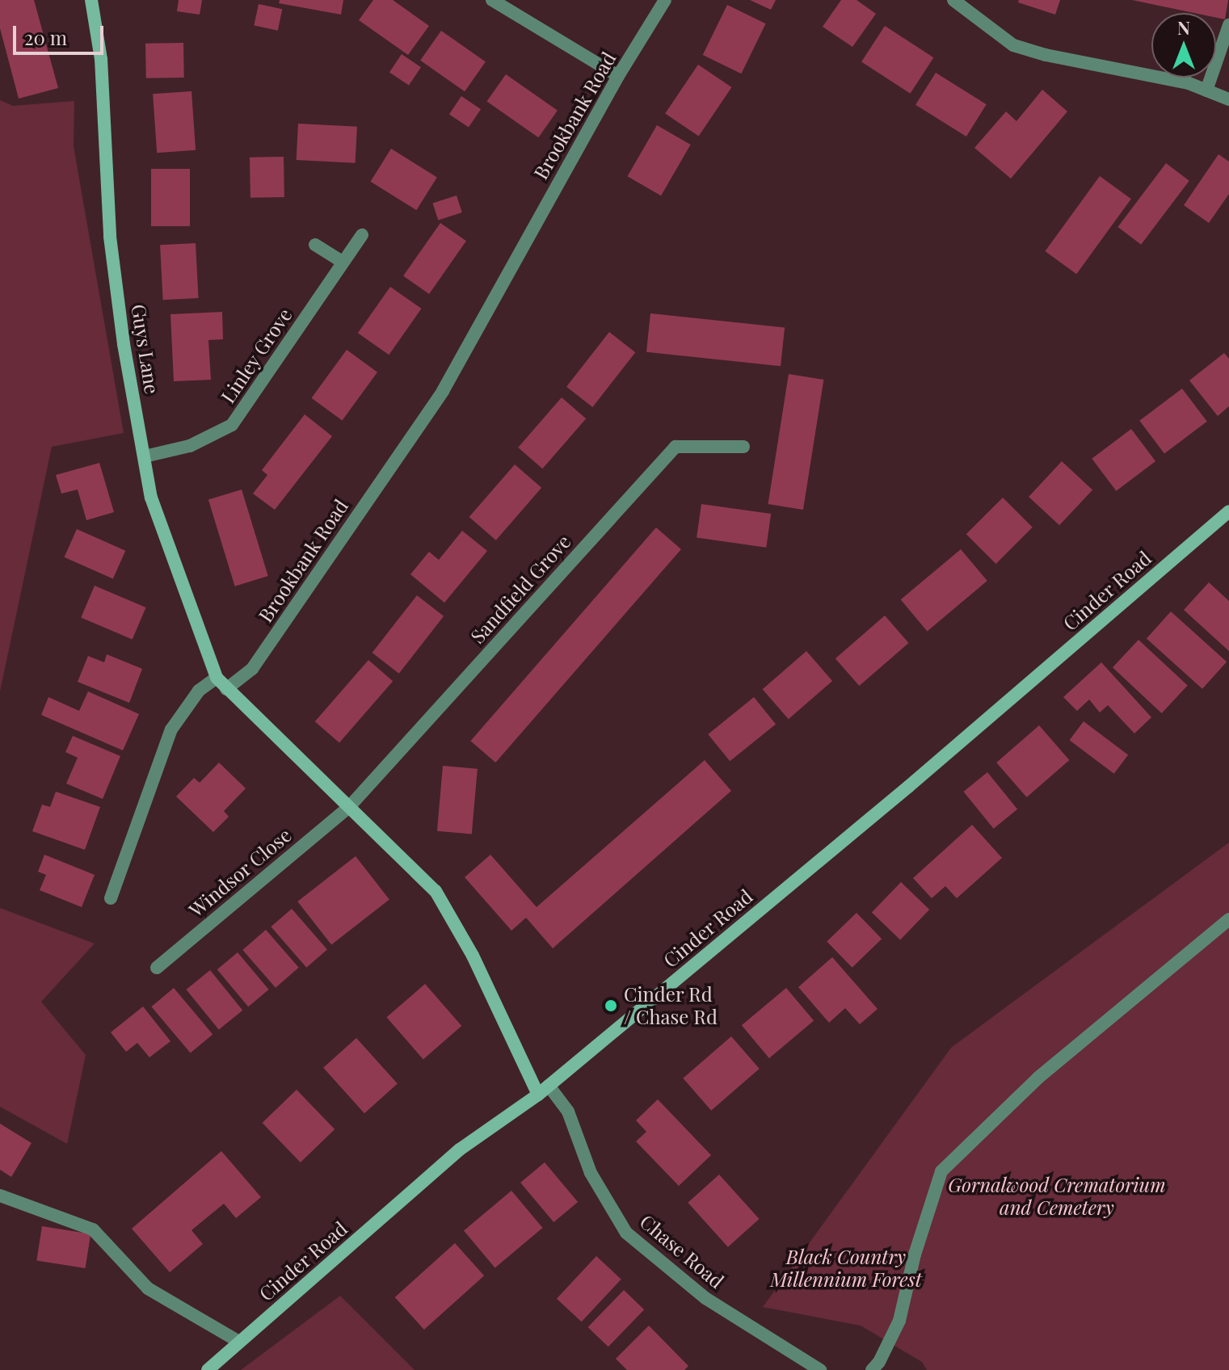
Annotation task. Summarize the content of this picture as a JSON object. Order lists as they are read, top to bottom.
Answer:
{
  "streets": {
    "main road": ["Guys Lane", "Cinder Road"],
    "street": [
      "Brookbank Road",
      "Linley Grove",
      "Sandfield Grove",
      "Windsor Close",
      "Chase Road"
    ]
  },
  "crossings": [
    ["Brookbank Road", "Guys Lane"],
    ["Guys Lane", "Linley Grove"],
    ["Sandfield Grove", "Windsor Close"],
    ["Cinder Road", "Chase Road"]
  ],
  "parks": ["Gornalwood Crematorium and Cemetery", "Black Country Millennium Forest"],
  "places": ["Cinder Rd / Chase Rd"],
  "scale_bar": "20 m",
  "north": "top"
}
